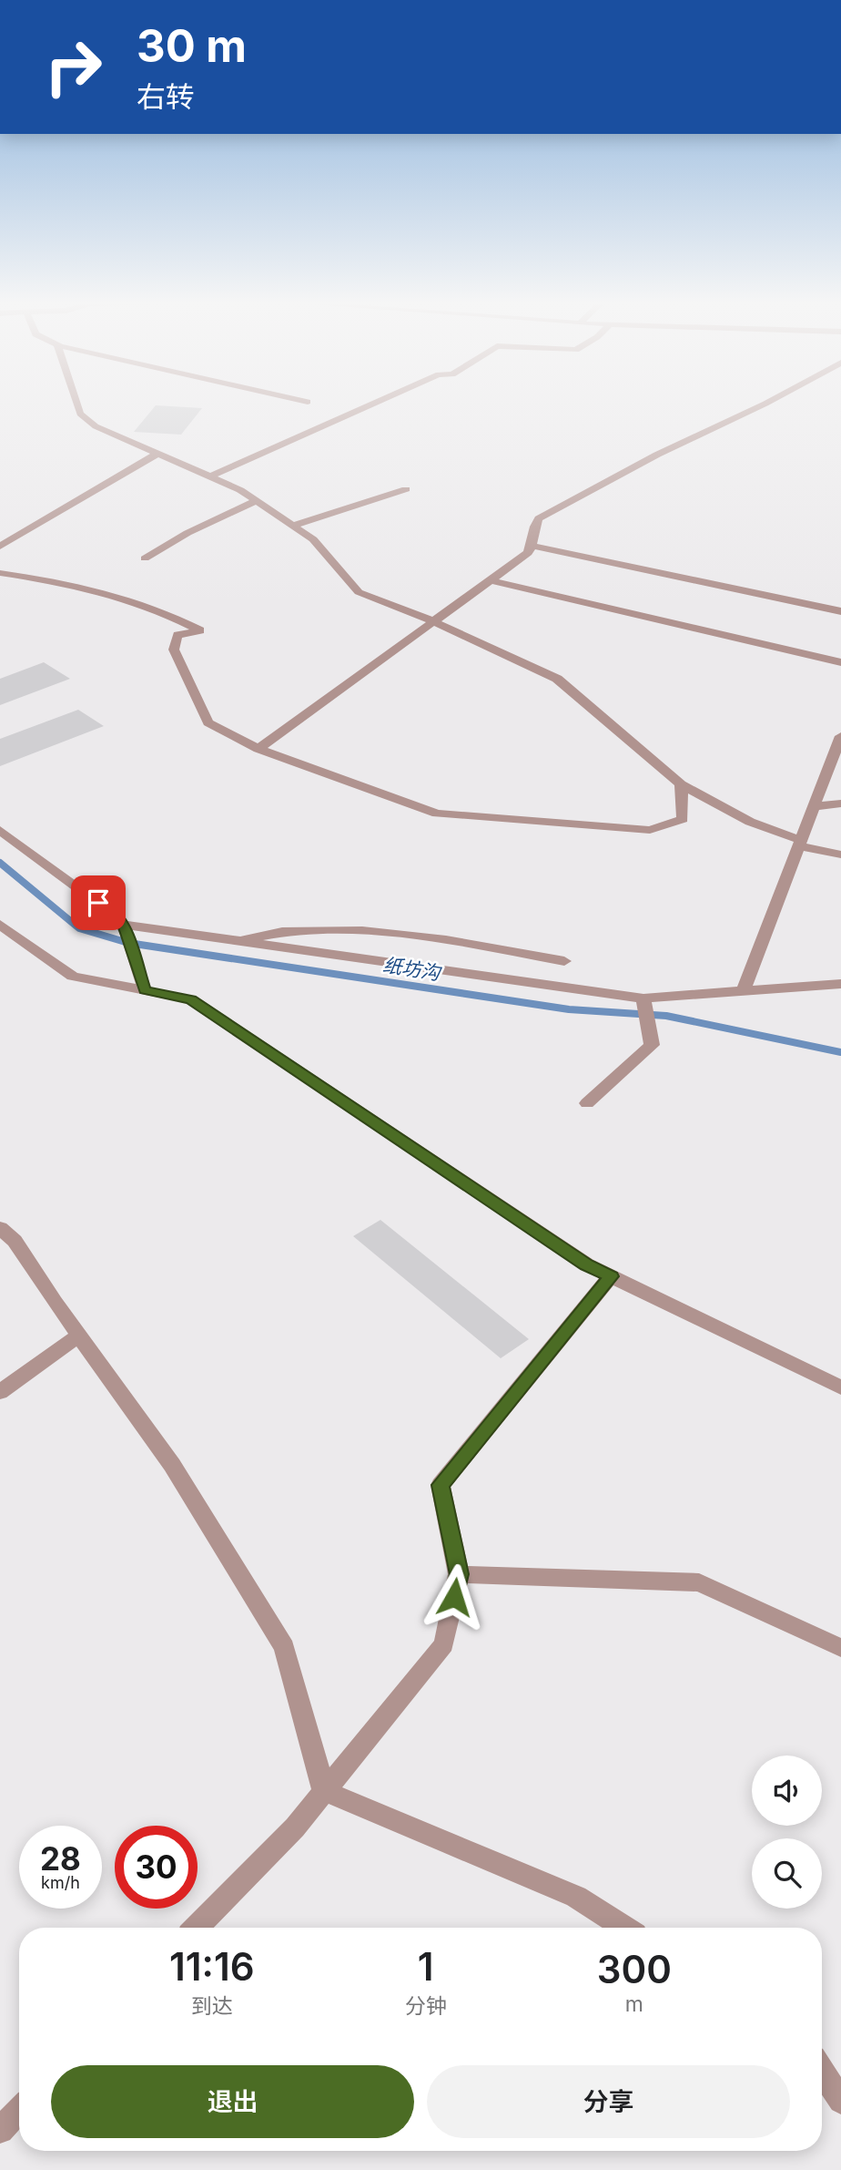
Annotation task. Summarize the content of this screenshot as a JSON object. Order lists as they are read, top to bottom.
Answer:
{
  "water": ["纸坊沟"],
  "page": {
    "turn": ["30 m", "右转"],
    "speed": "28 km/h",
    "limit": "30",
    "eta": [
      "11:16",
      "到达",
      "1",
      "分钟",
      "300",
      "m"
    ],
    "buttons": ["退出", "分享"]
  }
}
